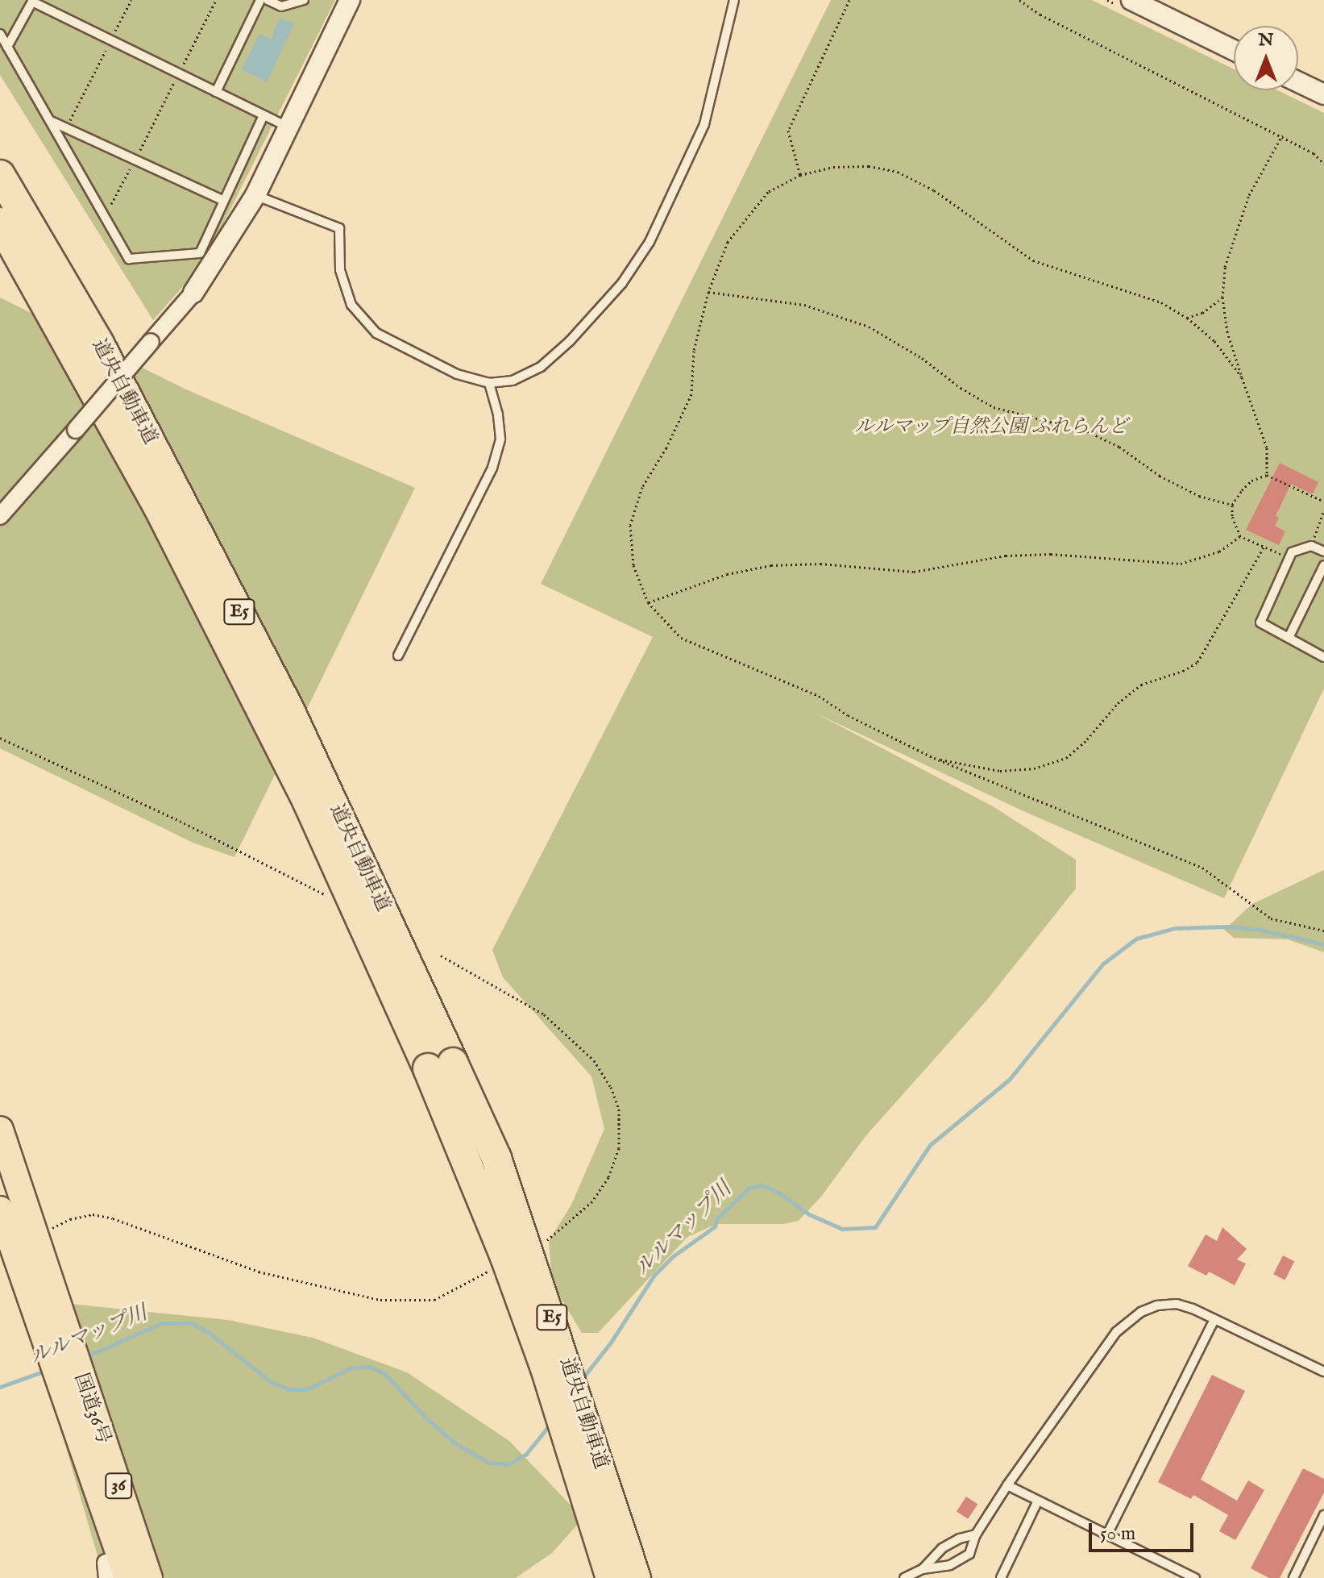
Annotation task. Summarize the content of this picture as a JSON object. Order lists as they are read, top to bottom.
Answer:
{
  "streets": {
    "highway": [
      "道央自動車道",
      "E5",
      "国道36号",
      "36"
    ]
  },
  "water": ["ルルマップ川"],
  "parks": ["ルルマップ自然公園 ふれらんど"],
  "scale_bar": "50 m",
  "north": "top"
}
